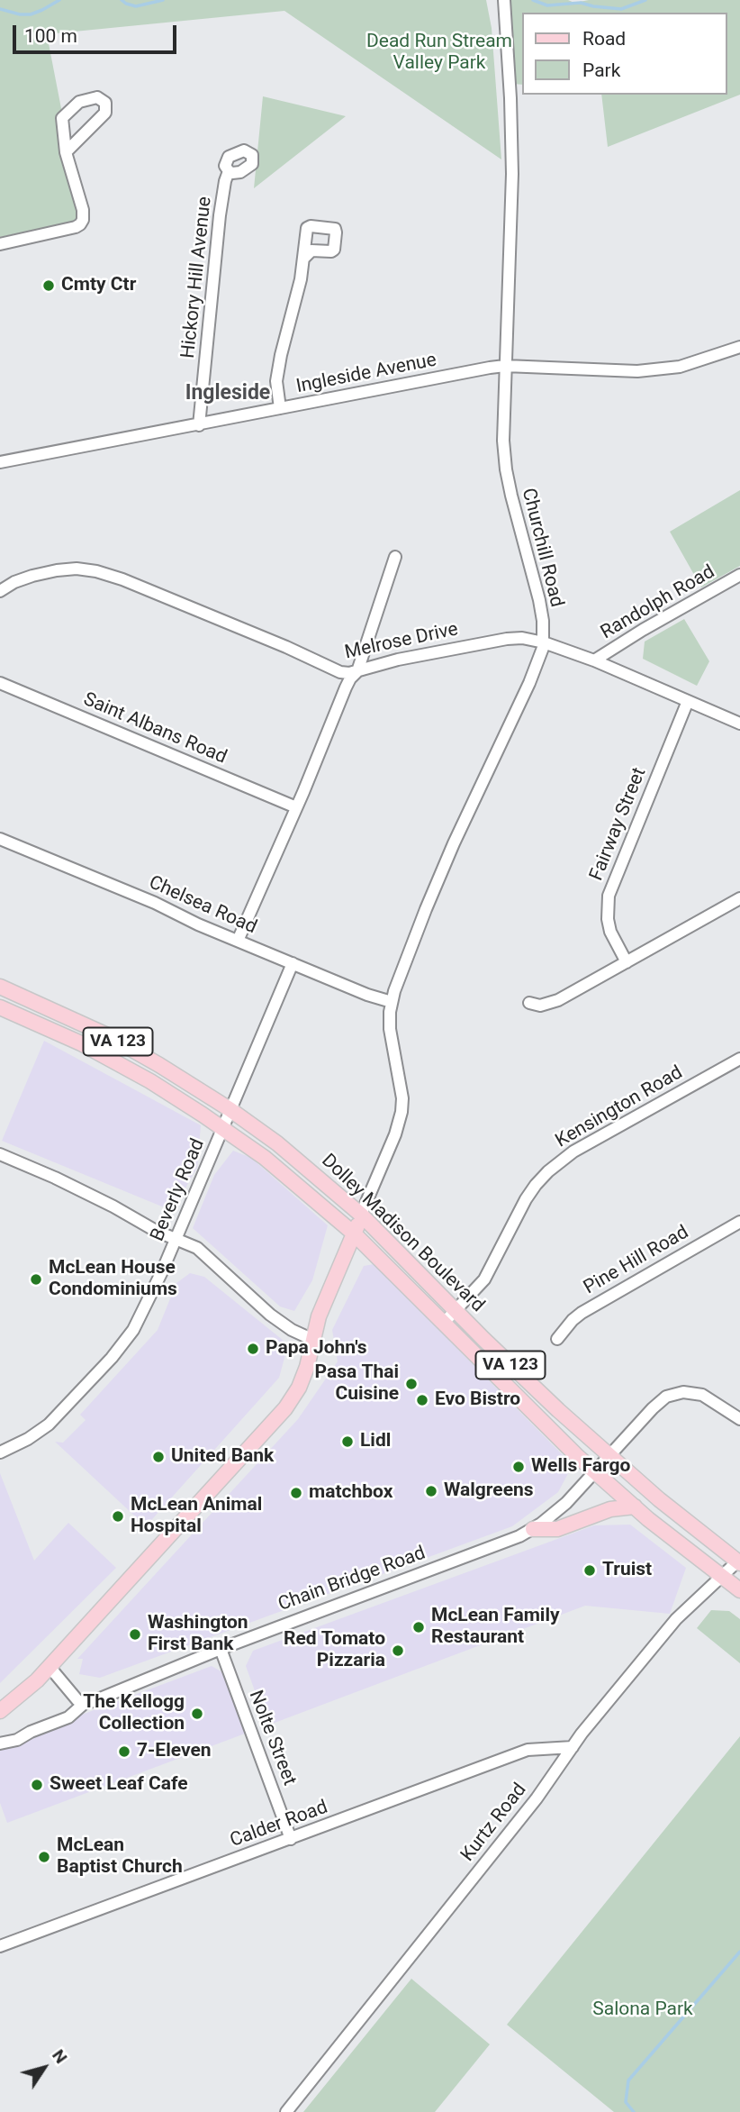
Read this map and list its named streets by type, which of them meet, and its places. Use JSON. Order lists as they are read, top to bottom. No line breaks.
{"streets":{"main road":["VA 123","Dolley Madison Boulevard"],"street":["Hickory Hill Avenue","Ingleside Avenue","Churchill Road","Randolph Road","Melrose Drive","Saint Albans Road","Fairway Street","Chelsea Road","Kensington Road","Beverly Road","Pine Hill Road","Chain Bridge Road","Nolte Street","Kurtz Road","Calder Road"]},"crossings":[["Hickory Hill Avenue","Ingleside Avenue"],["Ingleside Avenue","Churchill Road"],["Churchill Road","Melrose Drive"],["Churchill Road","Chelsea Road"],["Churchill Road","Dolley Madison Boulevard"],["Randolph Road","Melrose Drive"],["Melrose Drive","Fairway Street"],["Chelsea Road","Beverly Road"],["Kensington Road","Dolley Madison Boulevard"],["Beverly Road","Dolley Madison Boulevard"],["Dolley Madison Boulevard","Chain Bridge Road"],["Dolley Madison Boulevard","Kurtz Road"],["Chain Bridge Road","Nolte Street"],["Nolte Street","Calder Road"],["Kurtz Road","Calder Road"]],"districts":["Ingleside"],"parks":["Dead Run Stream Valley Park","Salona Park"],"places":["Cmty Ctr","McLean House Condominiums","Papa John's","Pasa Thai Cuisine","Evo Bistro","Lidl","United Bank","Wells Fargo","Walgreens","matchbox","McLean Animal Hospital","Truist","McLean Family Restaurant","Washington First Bank","Red Tomato Pizzaria","The Kellogg Collection","7-Eleven","Sweet Leaf Cafe","McLean Baptist Church"],"legend":["Road","Park"],"scale_bar":"100 m","north":"top right"}
